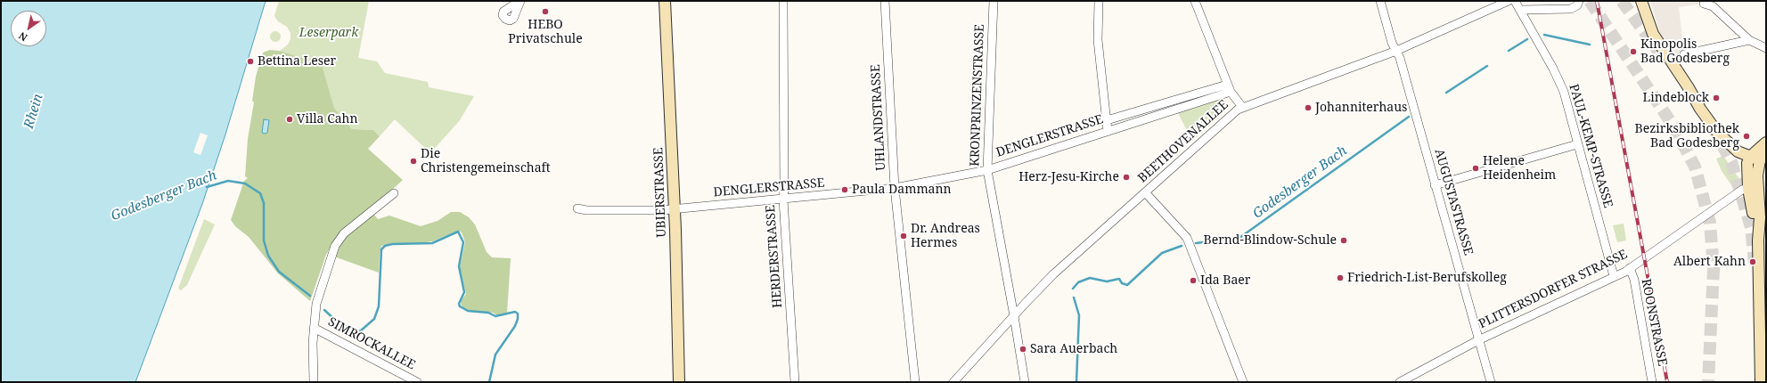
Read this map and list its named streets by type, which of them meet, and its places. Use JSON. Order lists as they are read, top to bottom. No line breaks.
{"streets":{"main road":["UBIERSTRASSE"],"street":["KRONPRINZENSTRASSE","UHLANDSTRASSE","DENGLERSTRASSE","BEETHOVENALLEE","PAUL-KEMP-STRASSE","AUGUSTASTRASSE","HERDERSTRASSE","PLITTERSDORFER STRASSE","ROONSTRASSE","SIMROCKALLEE"]},"crossings":[["KRONPRINZENSTRASSE","DENGLERSTRASSE"],["KRONPRINZENSTRASSE","BEETHOVENALLEE"],["UHLANDSTRASSE","DENGLERSTRASSE"],["DENGLERSTRASSE","UBIERSTRASSE"],["DENGLERSTRASSE","HERDERSTRASSE"],["BEETHOVENALLEE","AUGUSTASTRASSE"],["PAUL-KEMP-STRASSE","PLITTERSDORFER STRASSE"],["AUGUSTASTRASSE","PLITTERSDORFER STRASSE"],["PLITTERSDORFER STRASSE","ROONSTRASSE"]],"water":["Rhein","Godesberger Bach"],"parks":["Leserpark"],"places":["HEBO Privatschule","Kinopolis Bad Godesberg","Bettina Leser","Lindeblock","Johanniterhaus","Villa Cahn","Bezirksbibliothek Bad Godesberg","Die Christengemeinschaft","Helene Heidenheim","Herz-Jesu-Kirche","Paula Dammann","Dr. Andreas Hermes","Bernd-Blindow-Schule","Albert Kahn","Friedrich-List-Berufskolleg","Ida Baer","Sara Auerbach"],"north":"bottom left"}
